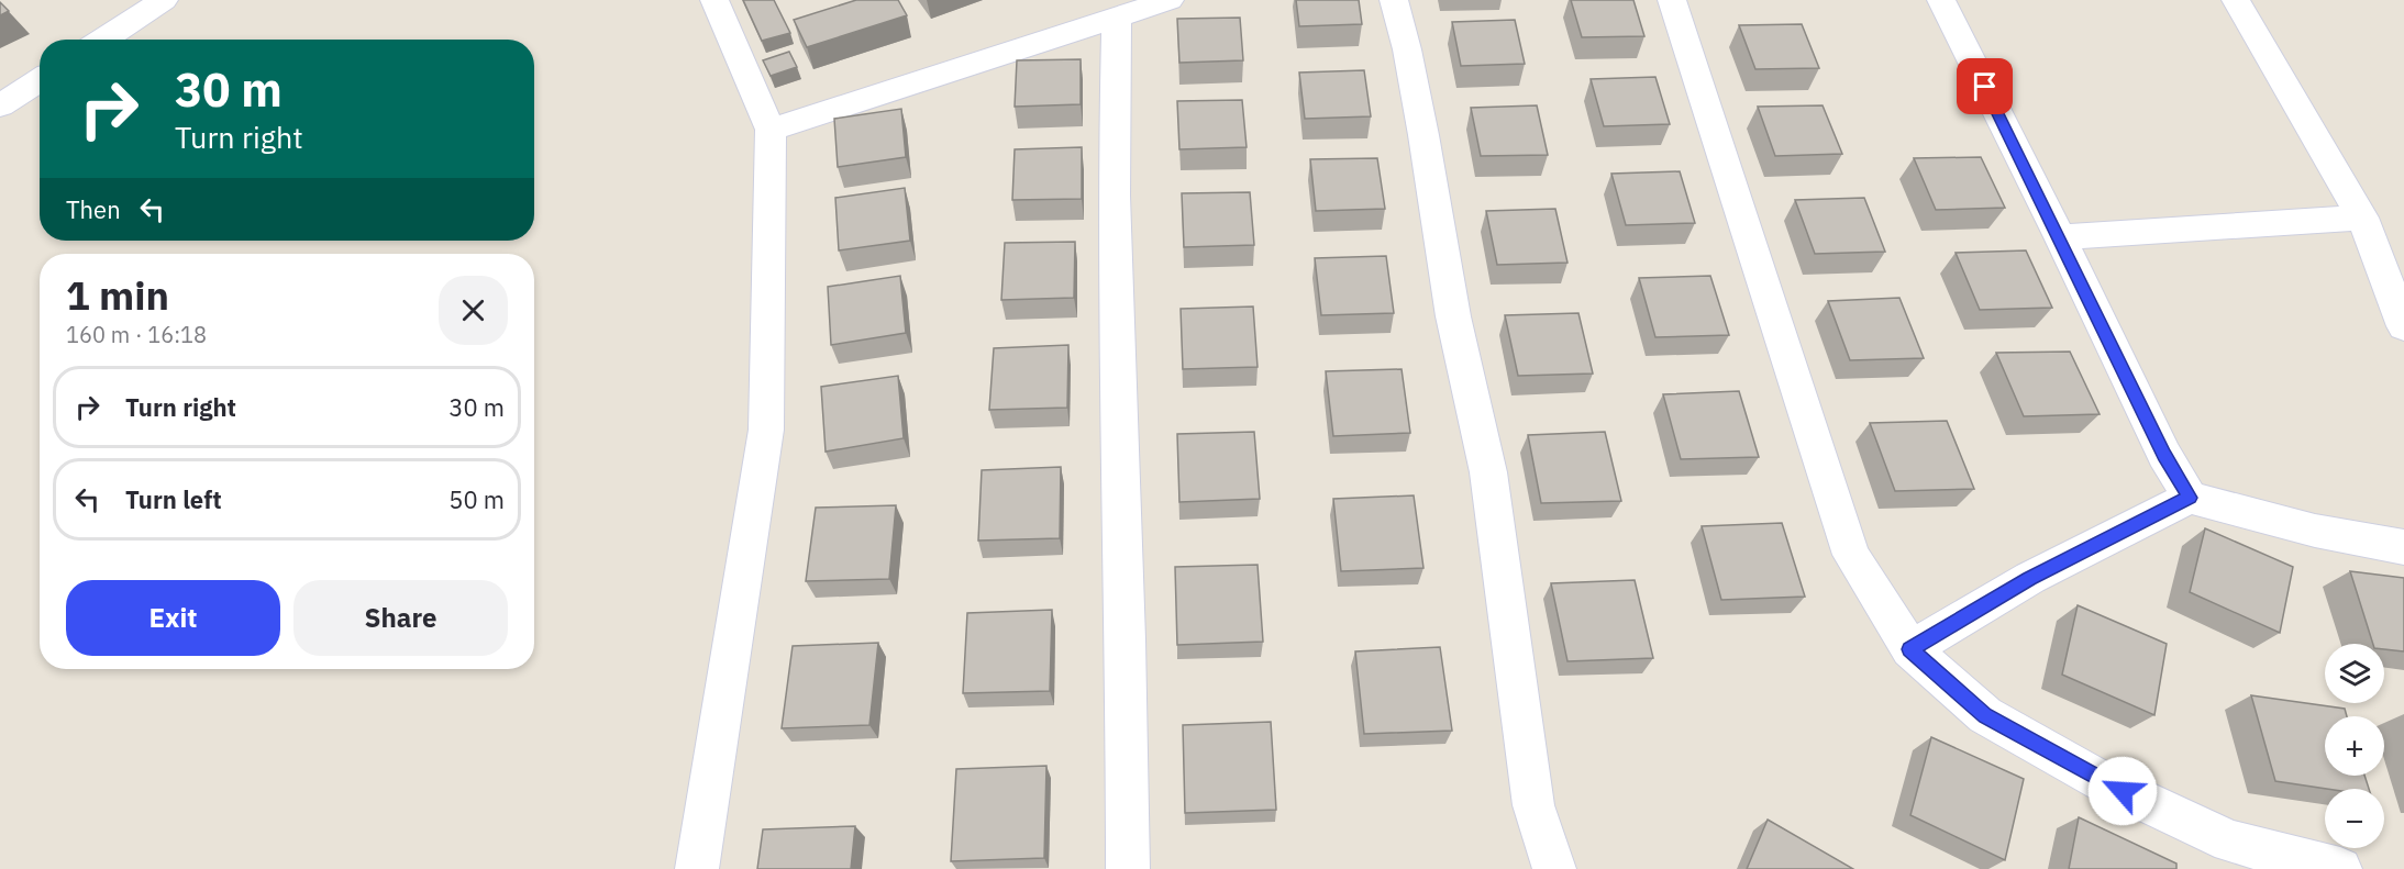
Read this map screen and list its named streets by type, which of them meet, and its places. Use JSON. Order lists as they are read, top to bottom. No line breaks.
{"page":{"turn":["30 m","Turn right"],"then":"Then","heading":["1 min","160 m · 16:18"],"list":[{"name":"Turn right","value":"30 m"},{"name":"Turn left","value":"50 m"}],"buttons":["Exit","Share"],"map_buttons":["+","−"]}}
